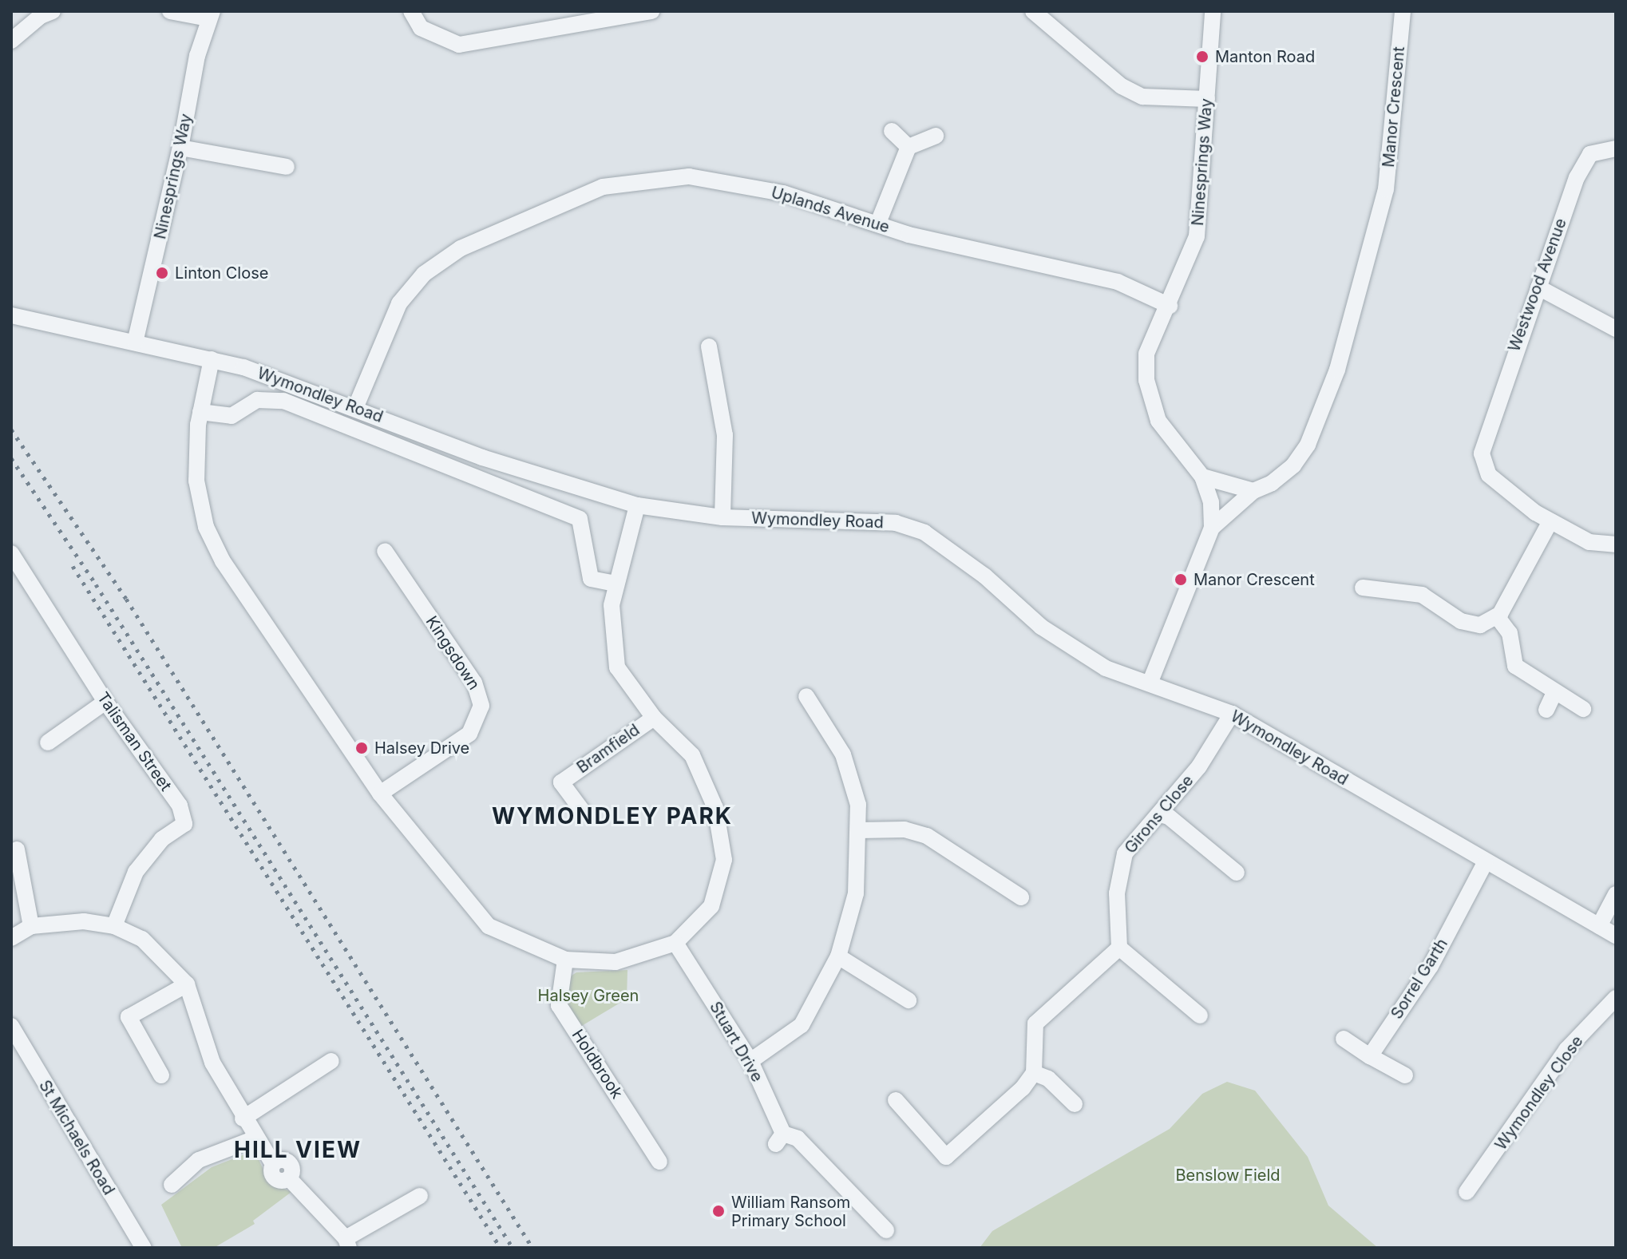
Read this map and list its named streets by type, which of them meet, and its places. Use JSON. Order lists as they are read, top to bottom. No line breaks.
{"streets":{"street":["Manor Crescent","Ninesprings Way","Uplands Avenue","Westwood Avenue","Wymondley Road","Kingsdown","Talisman Street","Bramfield","Girons Close","Sorrel Garth","Stuart Drive","Holdbrook","Wymondley Close","St Michaels Road"]},"crossings":[["Manor Crescent","Ninesprings Way"],["Ninesprings Way","Uplands Avenue"],["Ninesprings Way","Wymondley Road"],["Uplands Avenue","Wymondley Road"],["Wymondley Road","Girons Close"],["Wymondley Road","Sorrel Garth"]],"districts":["WYMONDLEY PARK","HILL VIEW"],"parks":["Halsey Green","Benslow Field"],"places":["Manton Road","Linton Close","Manor Crescent","Halsey Drive","William Ransom Primary School"]}
